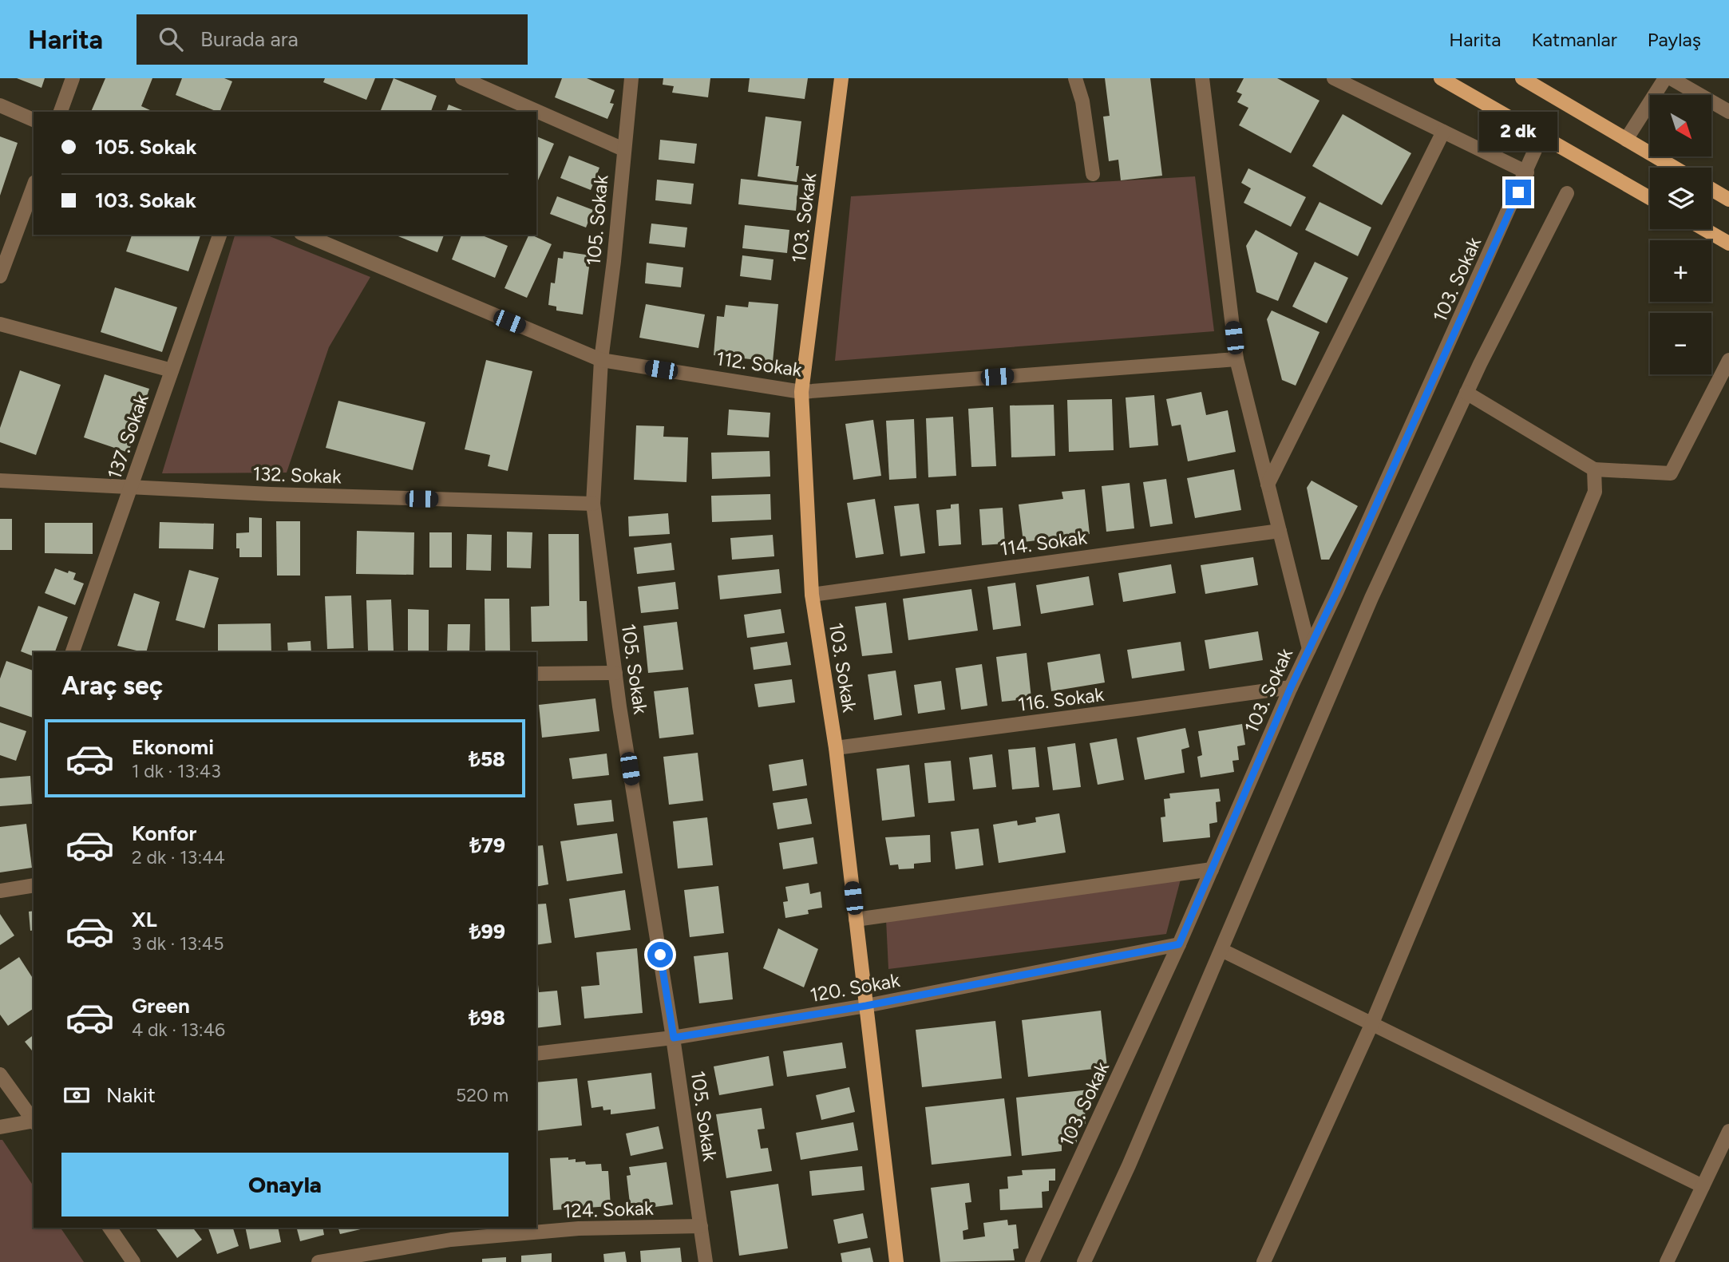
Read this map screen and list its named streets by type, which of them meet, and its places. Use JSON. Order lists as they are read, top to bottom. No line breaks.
{"streets":{"main road":["103. Sokak"],"street":["105. Sokak","112. Sokak","137. Sokak","132. Sokak","114. Sokak","116. Sokak","120. Sokak","124. Sokak"]},"crossings":[["103. Sokak","112. Sokak"],["103. Sokak","114. Sokak"],["103. Sokak","116. Sokak"],["103. Sokak","120. Sokak"],["105. Sokak","112. Sokak"],["105. Sokak","132. Sokak"],["105. Sokak","120. Sokak"],["105. Sokak","124. Sokak"],["137. Sokak","132. Sokak"]],"north":"bottom right","page":{"header":"Harita","search":"Burada ara","nav":["Harita","Katmanlar","Paylaş"],"map_buttons":["+","−"],"bubble":"2 dk","banner":["105. Sokak","103. Sokak"],"heading":"Araç seç","list":[{"name":"Ekonomi","note":"1 dk · 13:43","value":"₺58"},{"name":"Konfor","note":"2 dk · 13:44","value":"₺79"},{"name":"XL","note":"3 dk · 13:45","value":"₺99"},{"name":"Green","note":"4 dk · 13:46","value":"₺98"}],"pay":["Nakit","520 m"],"buttons":"Onayla"}}
